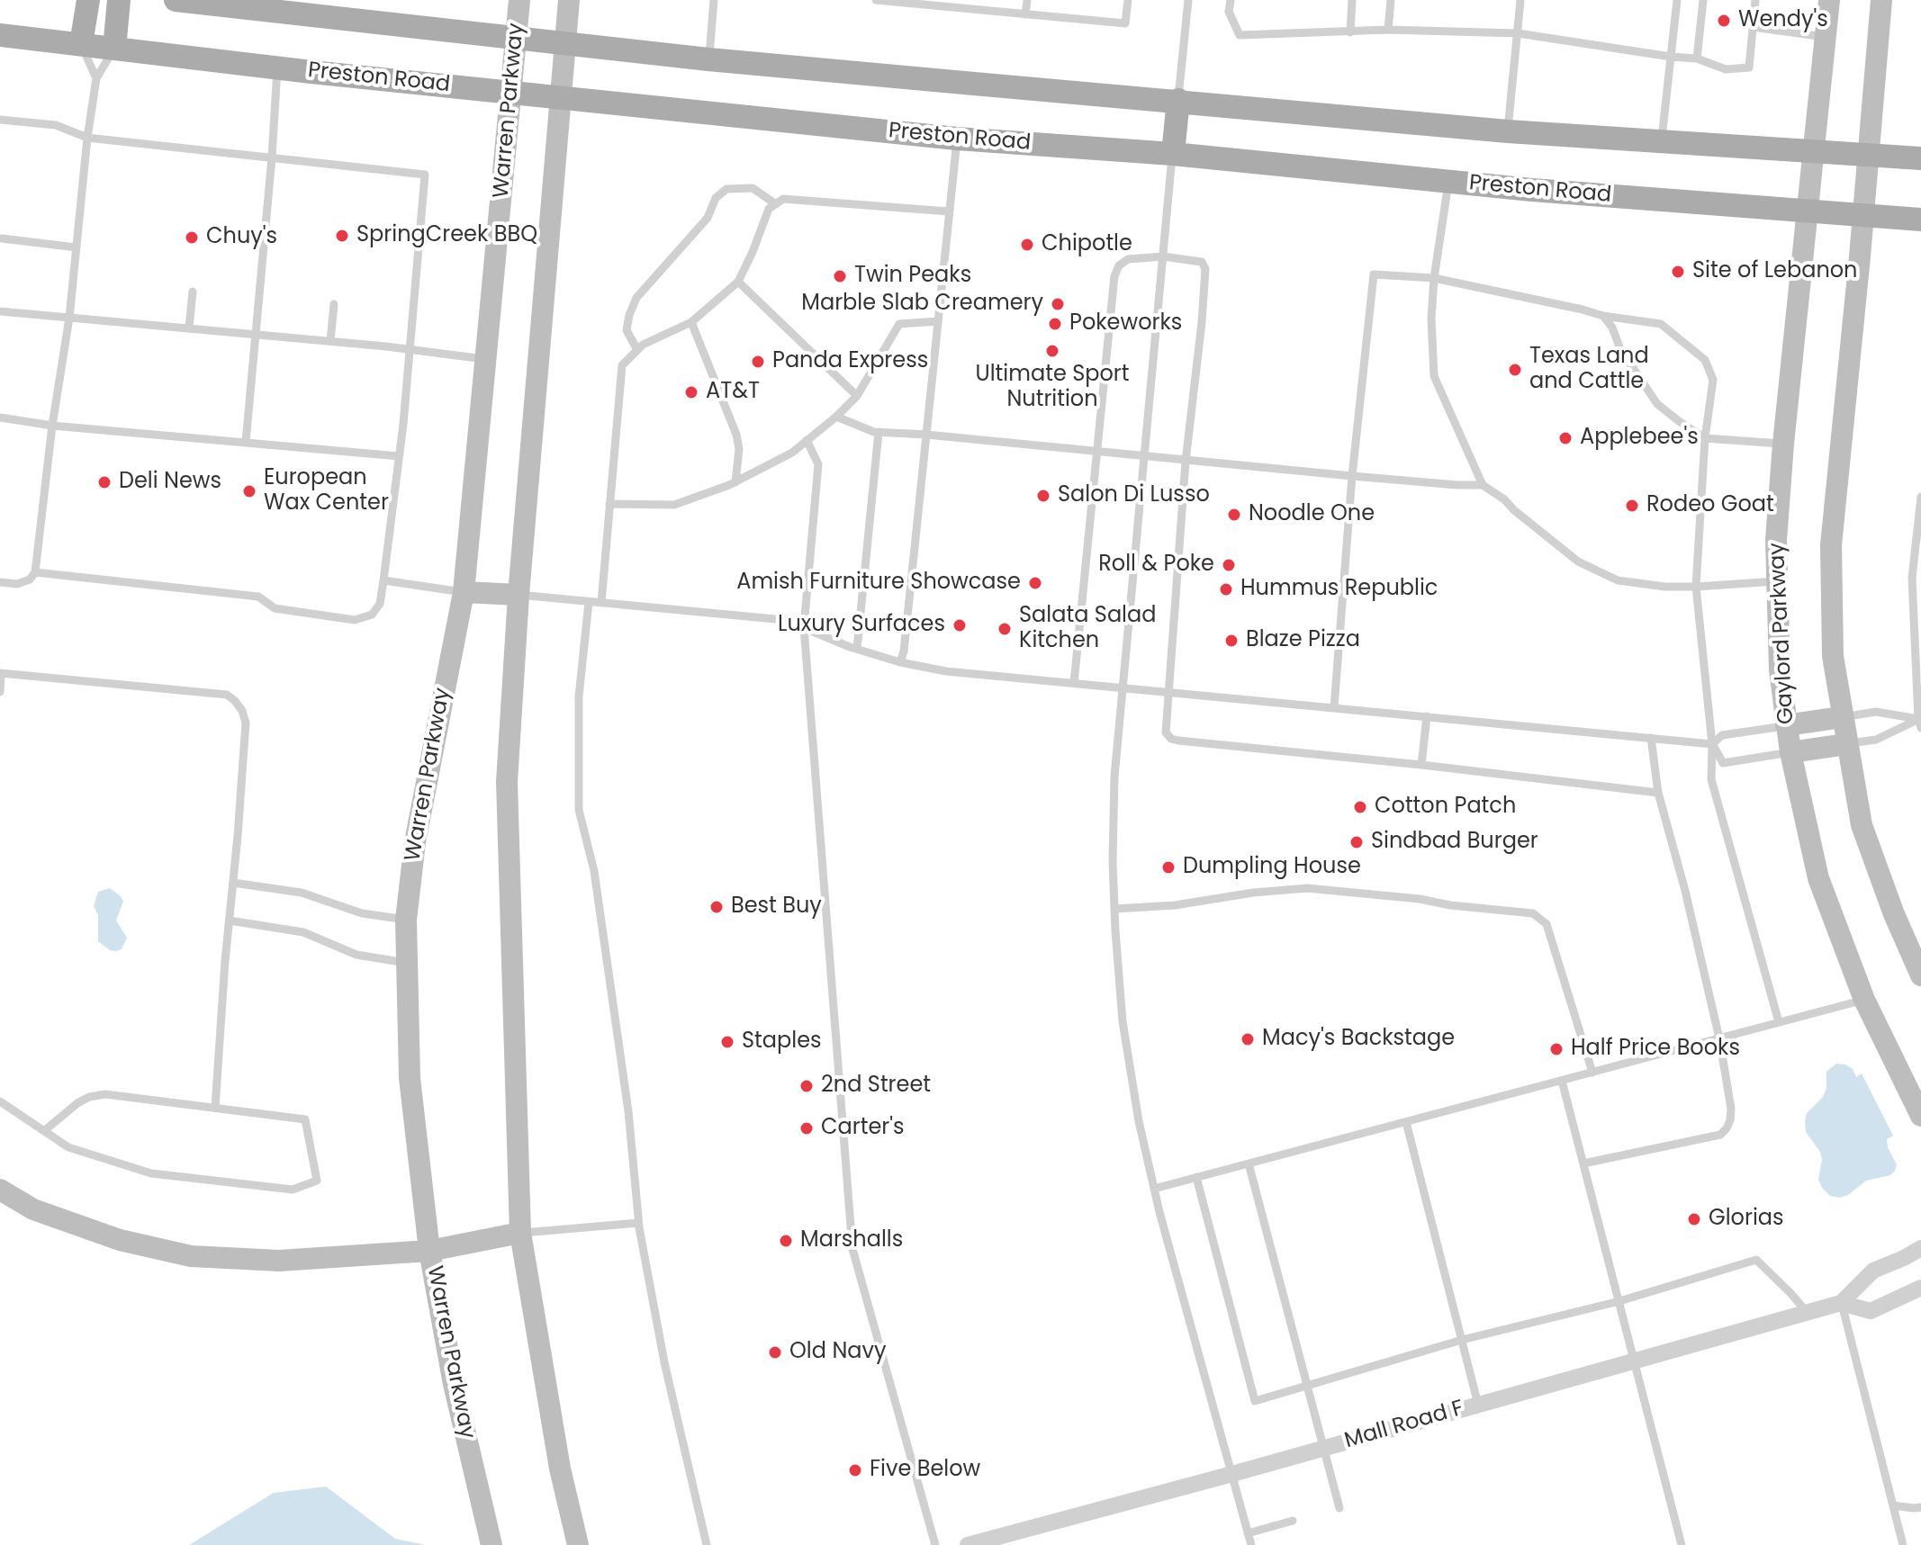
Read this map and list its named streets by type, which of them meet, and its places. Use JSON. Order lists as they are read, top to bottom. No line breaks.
{"streets":{"main road":["Preston Road","Warren Parkway","Gaylord Parkway"],"street":["Mall Road F"]},"crossings":[["Preston Road","Warren Parkway"],["Preston Road","Gaylord Parkway"]],"places":["Wendy's","SpringCreek BBQ","Chuy's","Chipotle","Site of Lebanon","Twin Peaks","Marble Slab Creamery","Pokeworks","Ultimate Sport Nutrition","Panda Express","Texas Land and Cattle","AT&T","Applebee's","Deli News","European Wax Center","Salon Di Lusso","Rodeo Goat","Noodle One","Roll & Poke","Amish Furniture Showcase","Hummus Republic","Luxury Surfaces","Salata Salad Kitchen","Blaze Pizza","Cotton Patch","Sindbad Burger","Dumpling House","Best Buy","Macy's Backstage","Staples","Half Price Books","2nd Street","Carter's","Glorias","Marshalls","Old Navy","Five Below"]}
